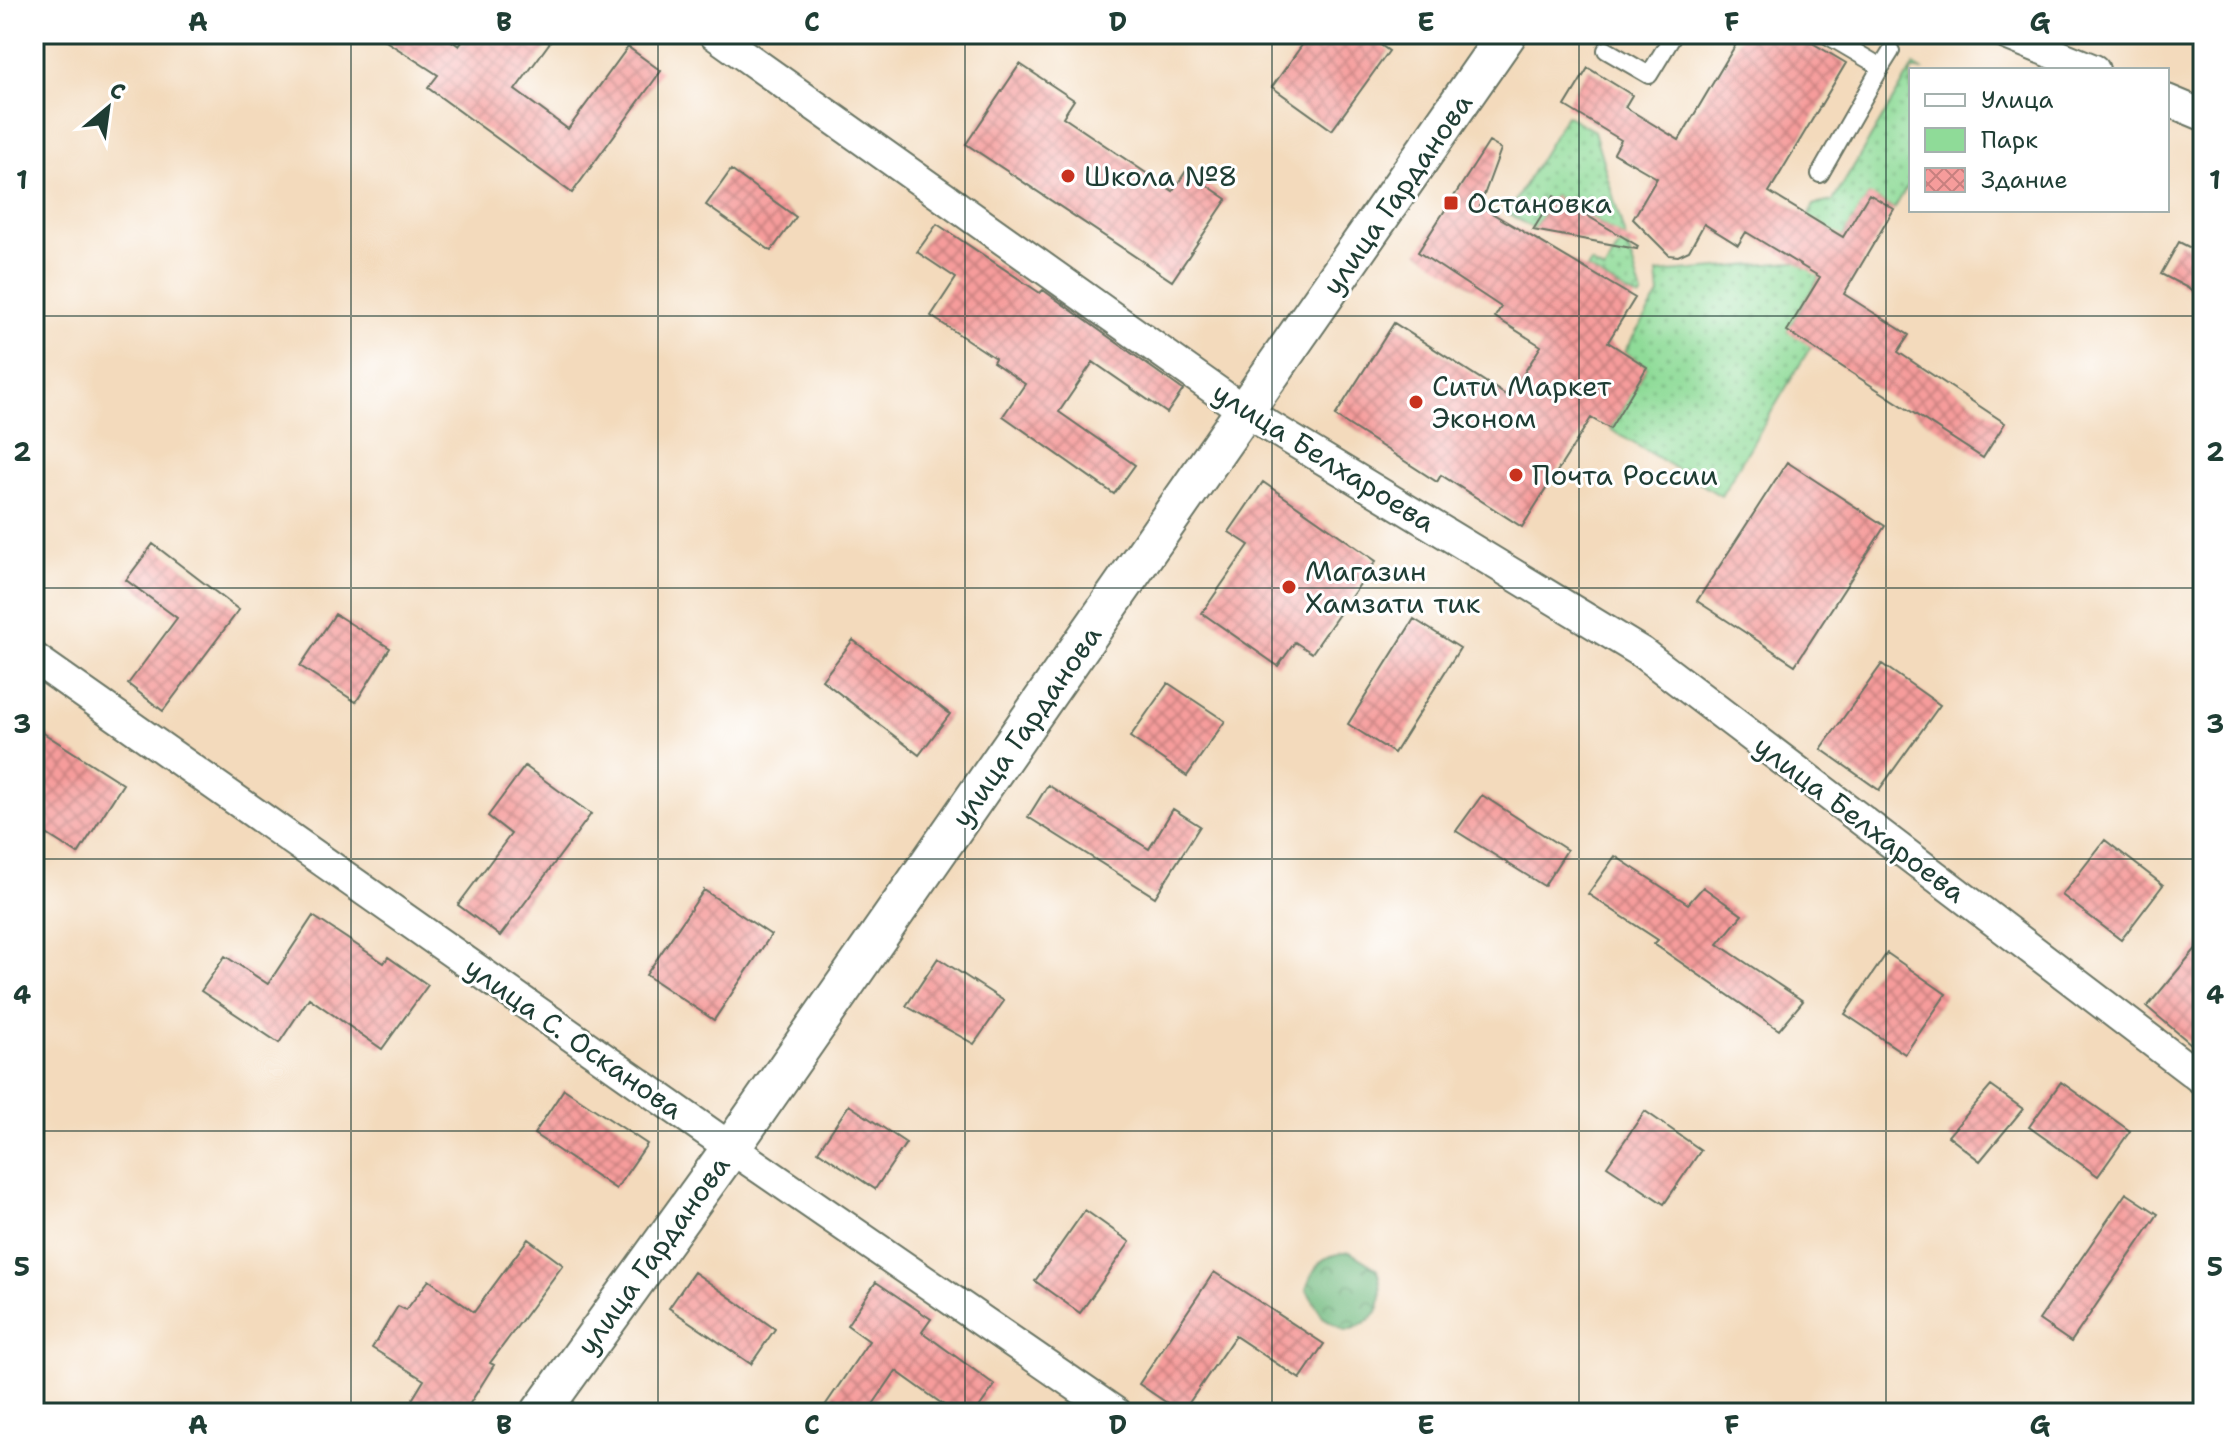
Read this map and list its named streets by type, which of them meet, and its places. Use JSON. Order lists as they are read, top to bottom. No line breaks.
{"streets":{"street":["улица Гарданова","улица Белхароева","улица С. Осканова"]},"crossings":[["улица Гарданова","улица Белхароева"],["улица Гарданова","улица С. Осканова"]],"places":{"other":["Школа №8","Сити Маркет Эконом","Почта России","Магазин Хамзати тик"],"transit":["Остановка"]},"legend":["Улица","Парк","Здание"],"north":"top right","grid":{"columns":["A","B","C","D","E","F","G"],"rows":["1","2","3","4","5"]}}
